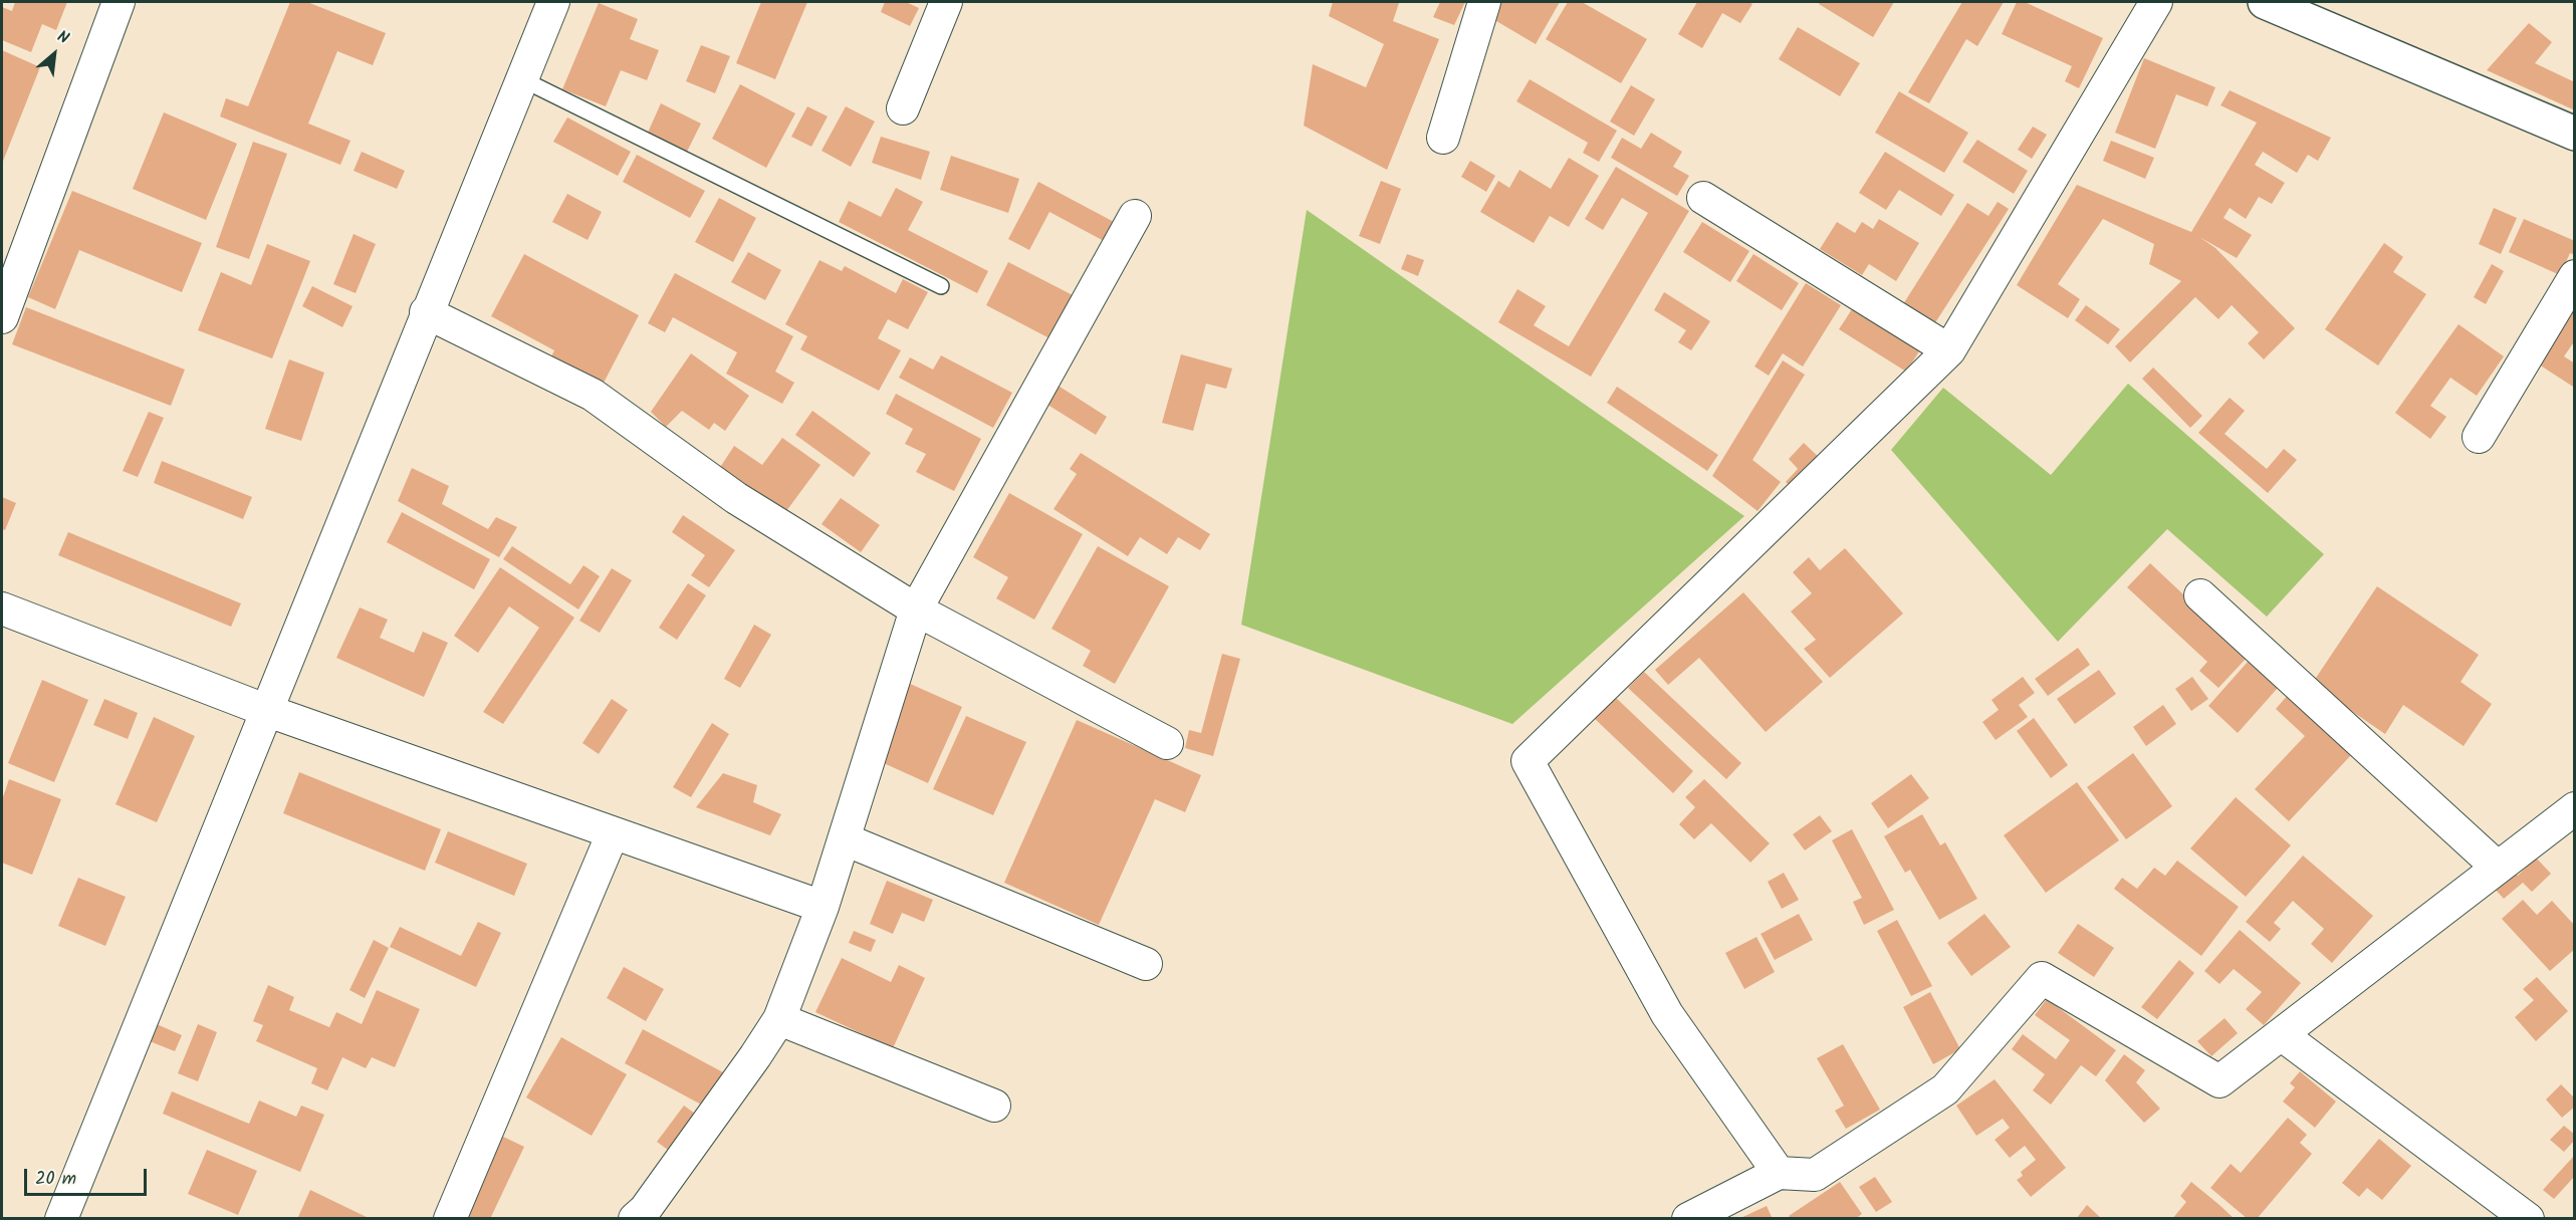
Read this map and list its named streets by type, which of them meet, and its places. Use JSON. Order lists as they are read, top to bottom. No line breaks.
{"scale_bar":"20 m","north":"top right"}
